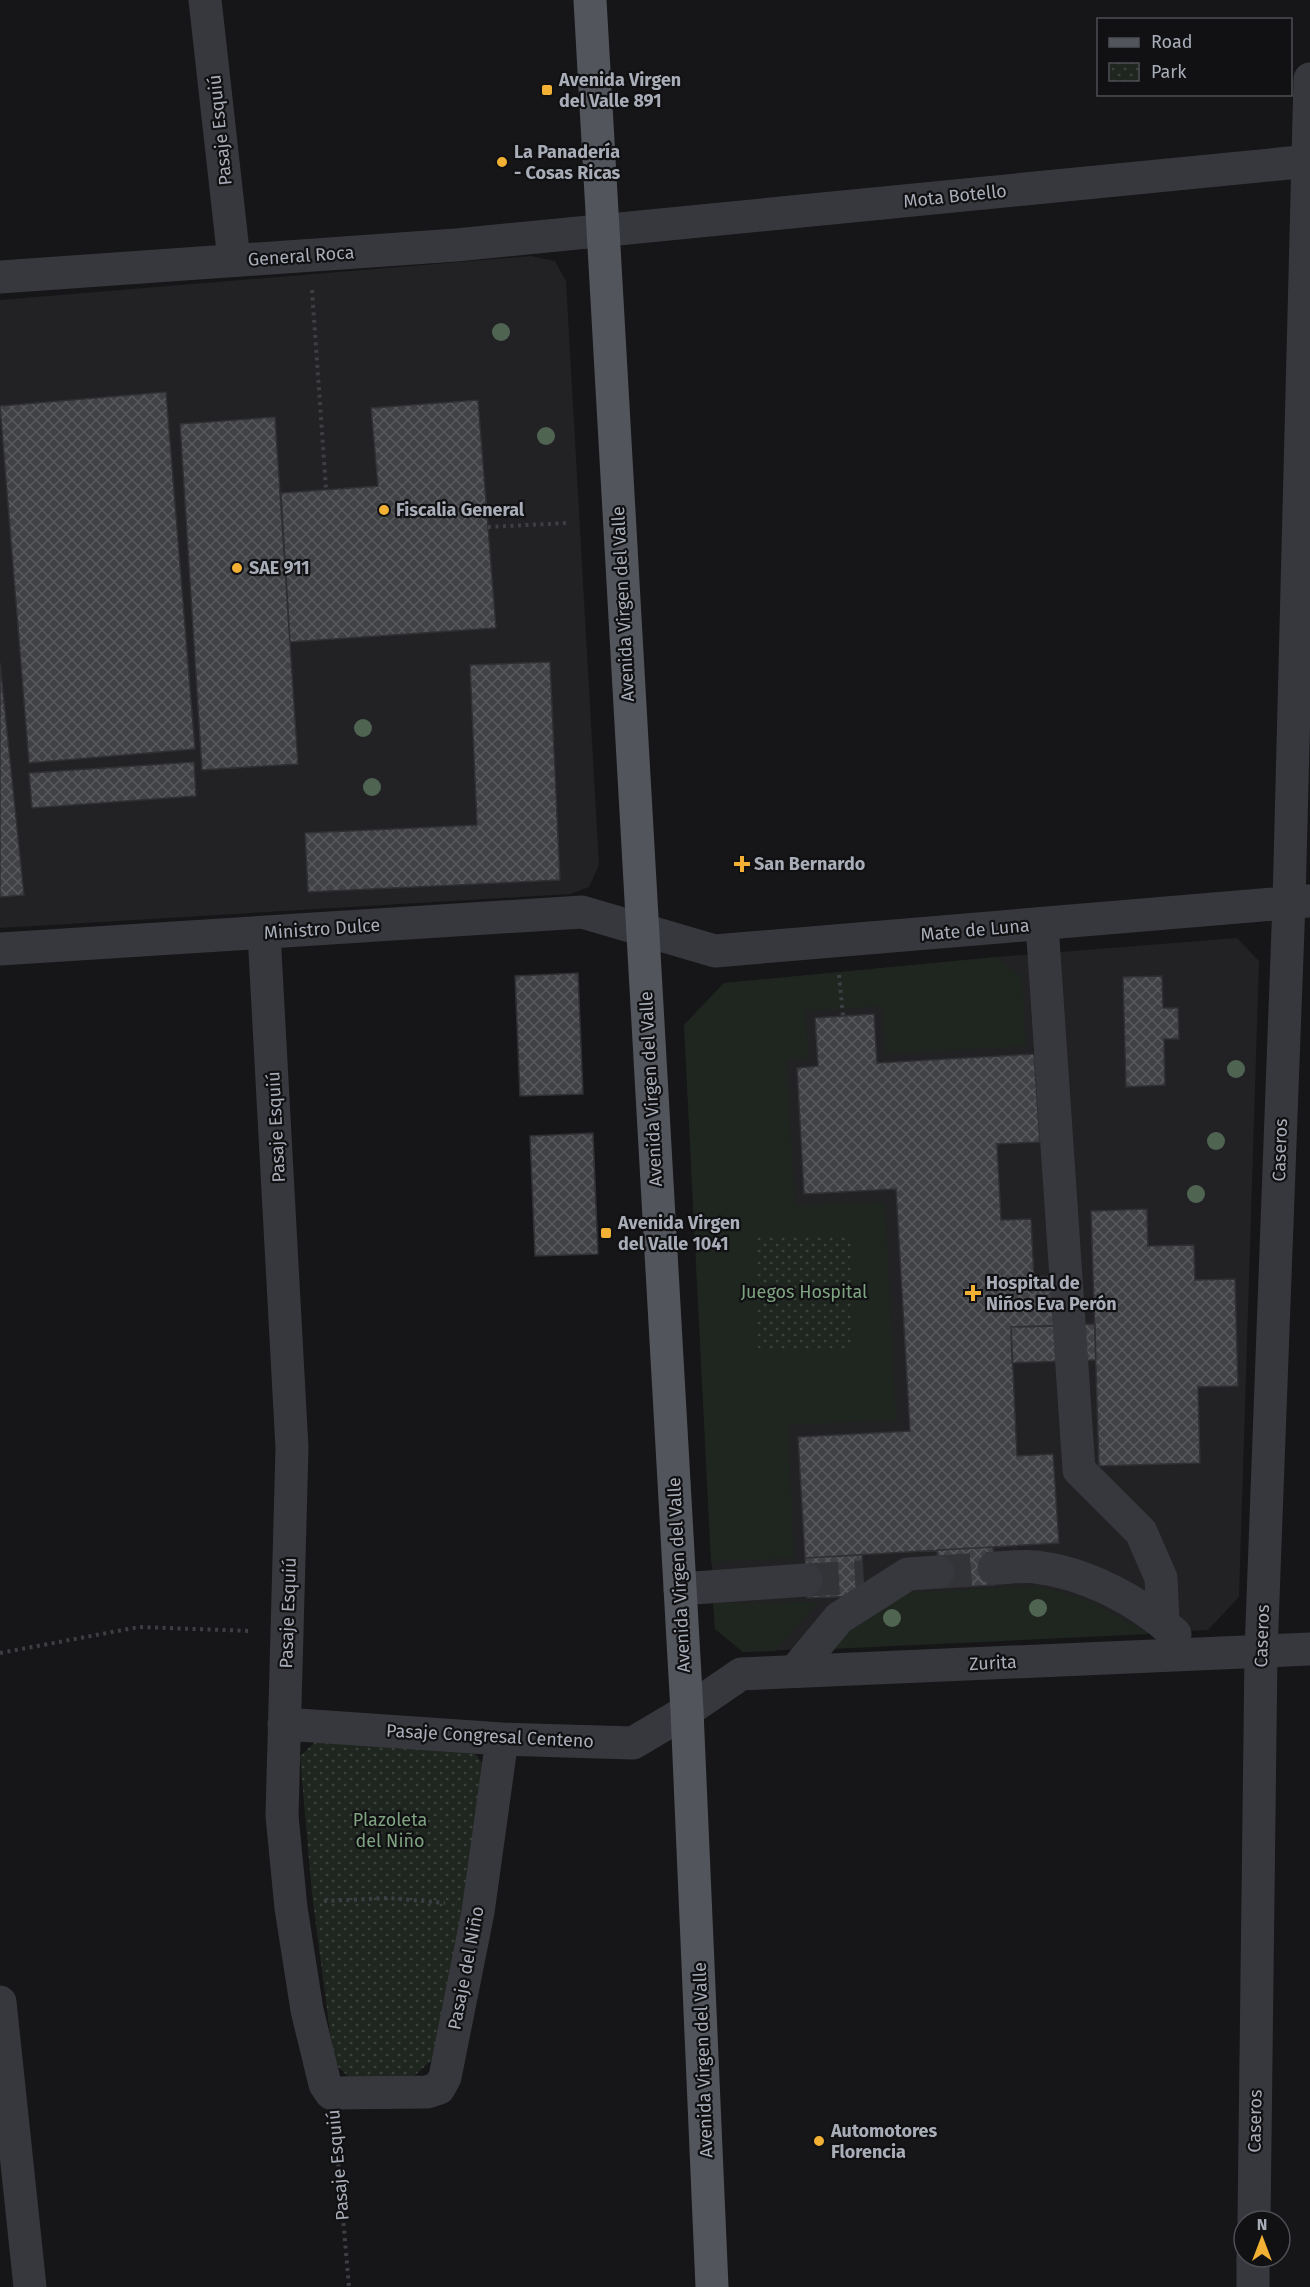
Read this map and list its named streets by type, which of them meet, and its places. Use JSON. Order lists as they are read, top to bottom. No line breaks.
{"streets":{"main road":["Avenida Virgen del Valle"],"street":["Pasaje Esquiú","Mota Botello","General Roca","Ministro Dulce","Mate de Luna","Caseros","Zurita","Pasaje Congresal Centeno","Pasaje del Niño"]},"crossings":[["Pasaje Esquiú","General Roca"],["Pasaje Esquiú","Ministro Dulce"],["Pasaje Esquiú","Pasaje Congresal Centeno"],["Pasaje Esquiú","Pasaje del Niño"],["Mota Botello","General Roca"],["Mota Botello","Avenida Virgen del Valle"],["Mota Botello","Caseros"],["General Roca","Avenida Virgen del Valle"],["Avenida Virgen del Valle","Ministro Dulce"],["Avenida Virgen del Valle","Mate de Luna"],["Avenida Virgen del Valle","Zurita"],["Avenida Virgen del Valle","Pasaje Congresal Centeno"],["Ministro Dulce","Mate de Luna"],["Mate de Luna","Caseros"],["Caseros","Zurita"],["Zurita","Pasaje Congresal Centeno"],["Pasaje Congresal Centeno","Pasaje del Niño"]],"parks":["Juegos Hospital","Plazoleta del Niño"],"places":{"transit":["Avenida Virgen del Valle 891","Avenida Virgen del Valle 1041"],"other":["La Panadería - Cosas Ricas","Fiscalia General","SAE 911","Automotores Florencia"],"health":["San Bernardo","Hospital de Niños Eva Perón"]},"legend":["Road","Park"],"north":"top"}
